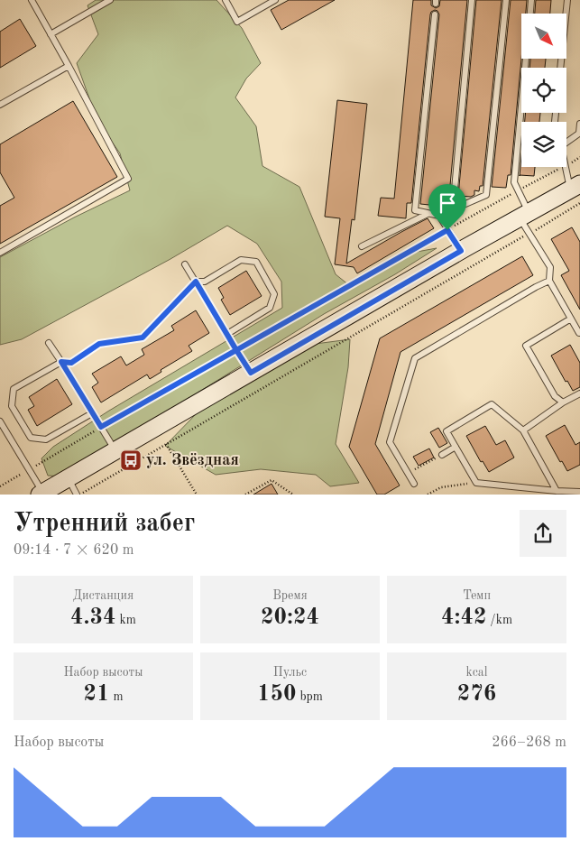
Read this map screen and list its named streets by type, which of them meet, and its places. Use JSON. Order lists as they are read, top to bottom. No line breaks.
{"places":{"bus stop":["ул. Звёздная"]},"north":"bottom right","page":{"heading":["Утренний забег","09:14 · 7 × 620 m"],"stats":[["Дистанция","4.34 km"],["Время","20:24"],["Темп","4:42 /km"],["Набор высоты","21 m"],["Пульс","150 bpm"],["kcal","276"]],"chart":["Набор высоты","266–268 m"]}}
